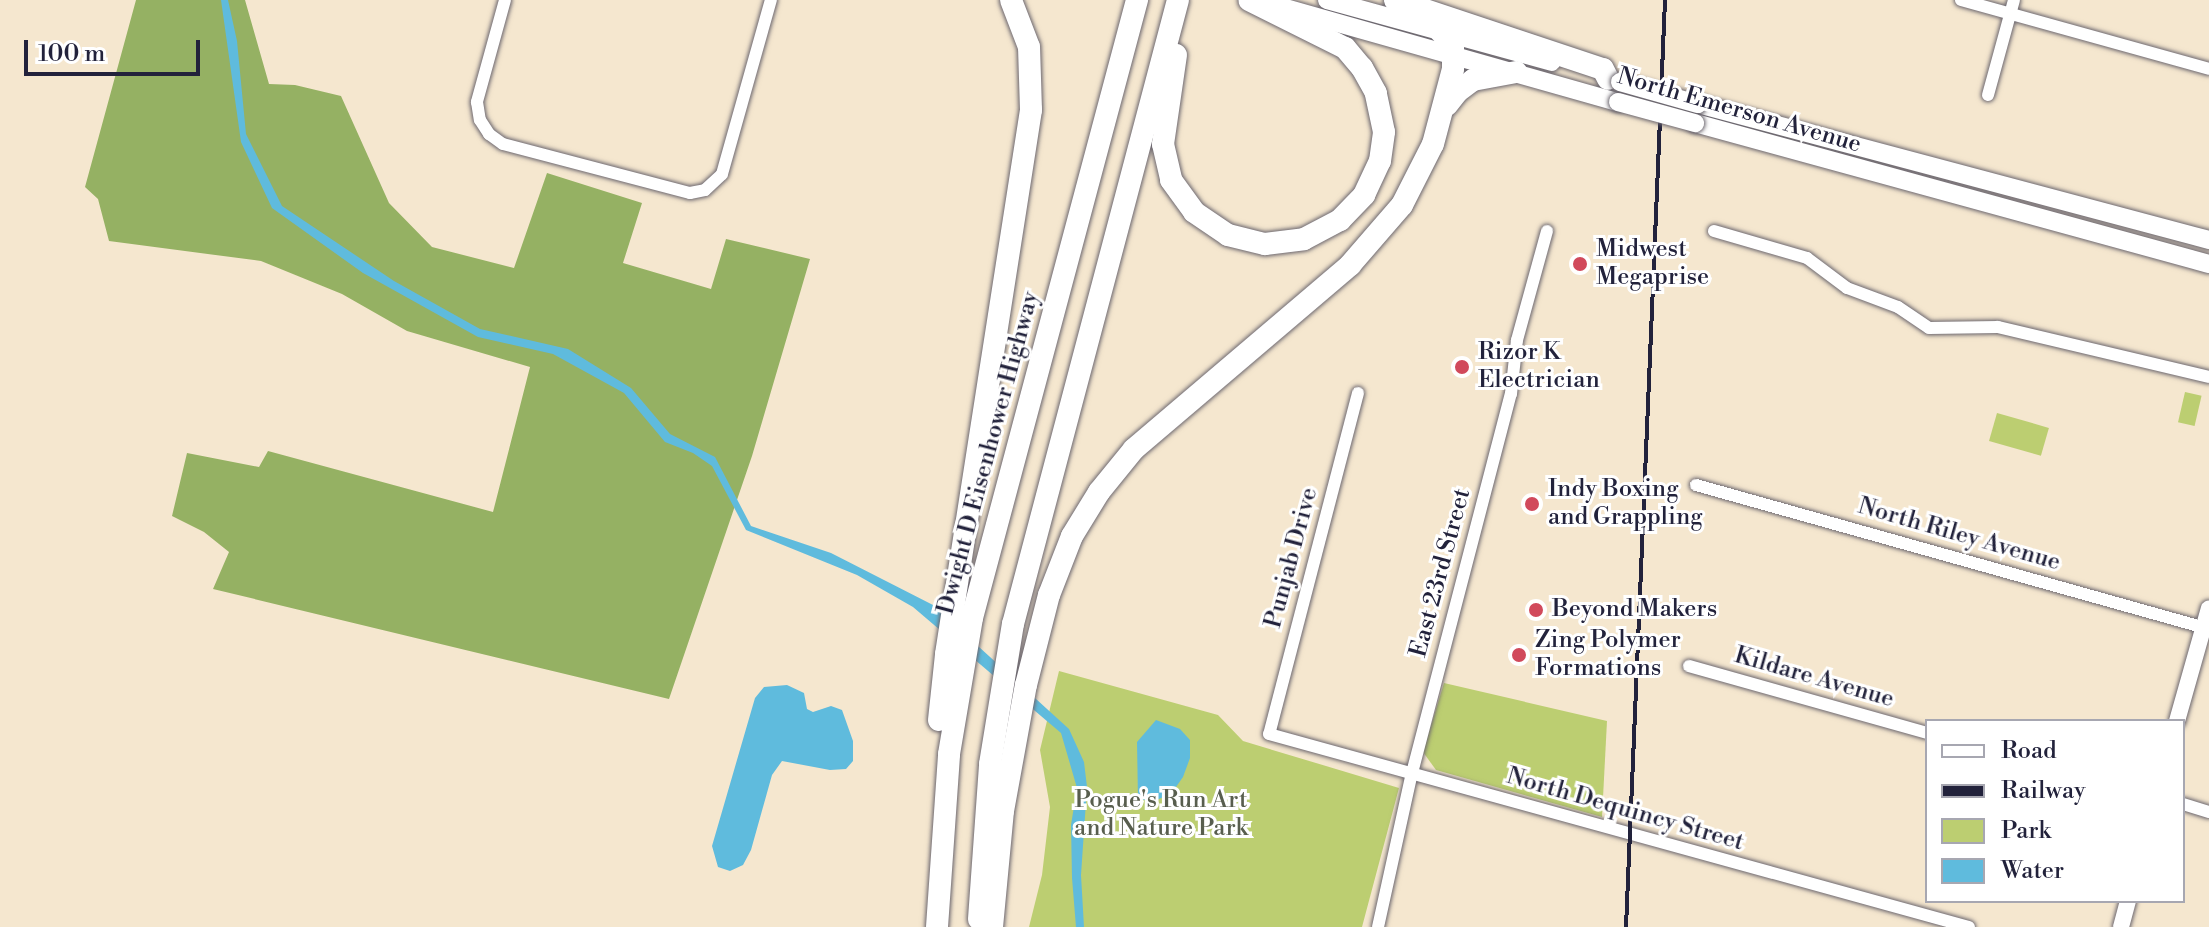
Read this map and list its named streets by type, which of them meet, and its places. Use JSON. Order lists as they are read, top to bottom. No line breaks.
{"streets":{"highway":["Dwight D Eisenhower Highway"],"main road":["North Emerson Avenue"],"street":["North Riley Avenue","Punjab Drive","East 23rd Street","Kildare Avenue","North Dequincy Street"]},"crossings":[["Punjab Drive","North Dequincy Street"],["East 23rd Street","North Dequincy Street"]],"parks":["Pogue's Run Art and Nature Park"],"places":["Midwest Megaprise","Rizor K Electrician","Indy Boxing and Grappling","Beyond Makers","Zing Polymer Formations"],"legend":["Road","Railway","Park","Water"],"scale_bar":"100 m"}
